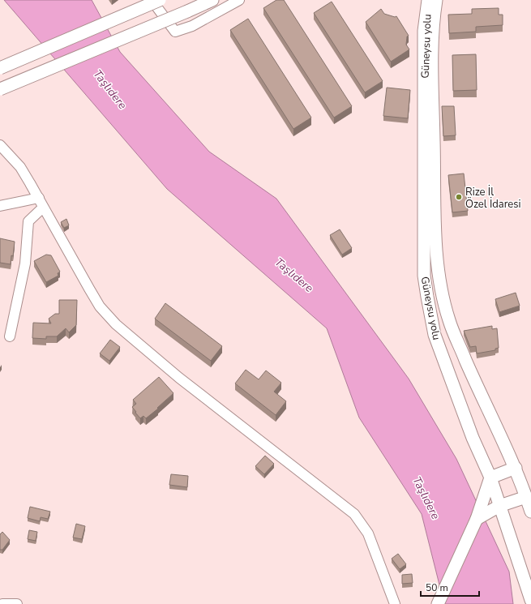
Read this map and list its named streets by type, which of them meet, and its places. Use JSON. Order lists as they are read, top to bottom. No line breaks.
{"streets":{"main road":["Güneysu yolu"]},"water":["Taşlıdere"],"places":["Rize İl Özel İdaresi"],"scale_bar":"50 m"}
